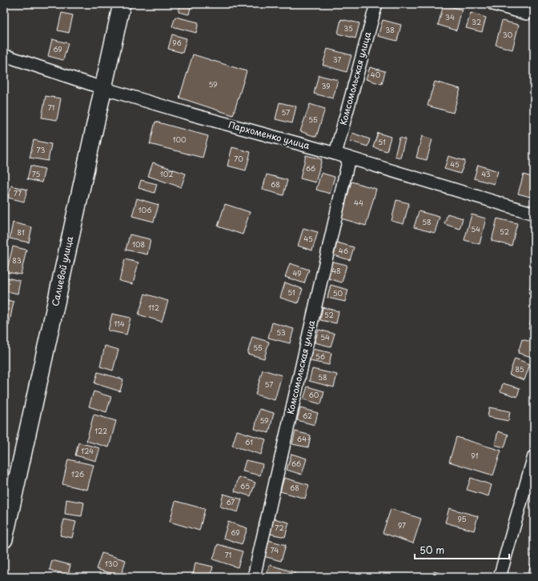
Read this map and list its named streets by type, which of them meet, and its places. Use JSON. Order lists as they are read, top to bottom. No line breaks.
{"streets":{"main road":["Салиевой улица"],"street":["Комсомольская улица","Пархоменко улица"]},"crossings":[["Комсомольская улица","Пархоменко улица"],["Пархоменко улица","Салиевой улица"]],"house_numbers":["34","32","35","38","30","96","69","37","40","59","39","71","57","55","100","51","73","70","45","66","75","102","43","68","77","44","106","58","54","52","81","45","108","46","83","48","49","51","50","112","52","114","53","54","55","56","85","58","57","60","62","59","122","64","61","124","91","66","126","65","68","67","95","97","72","69","74","71","130"],"scale_bar":"50 m"}
